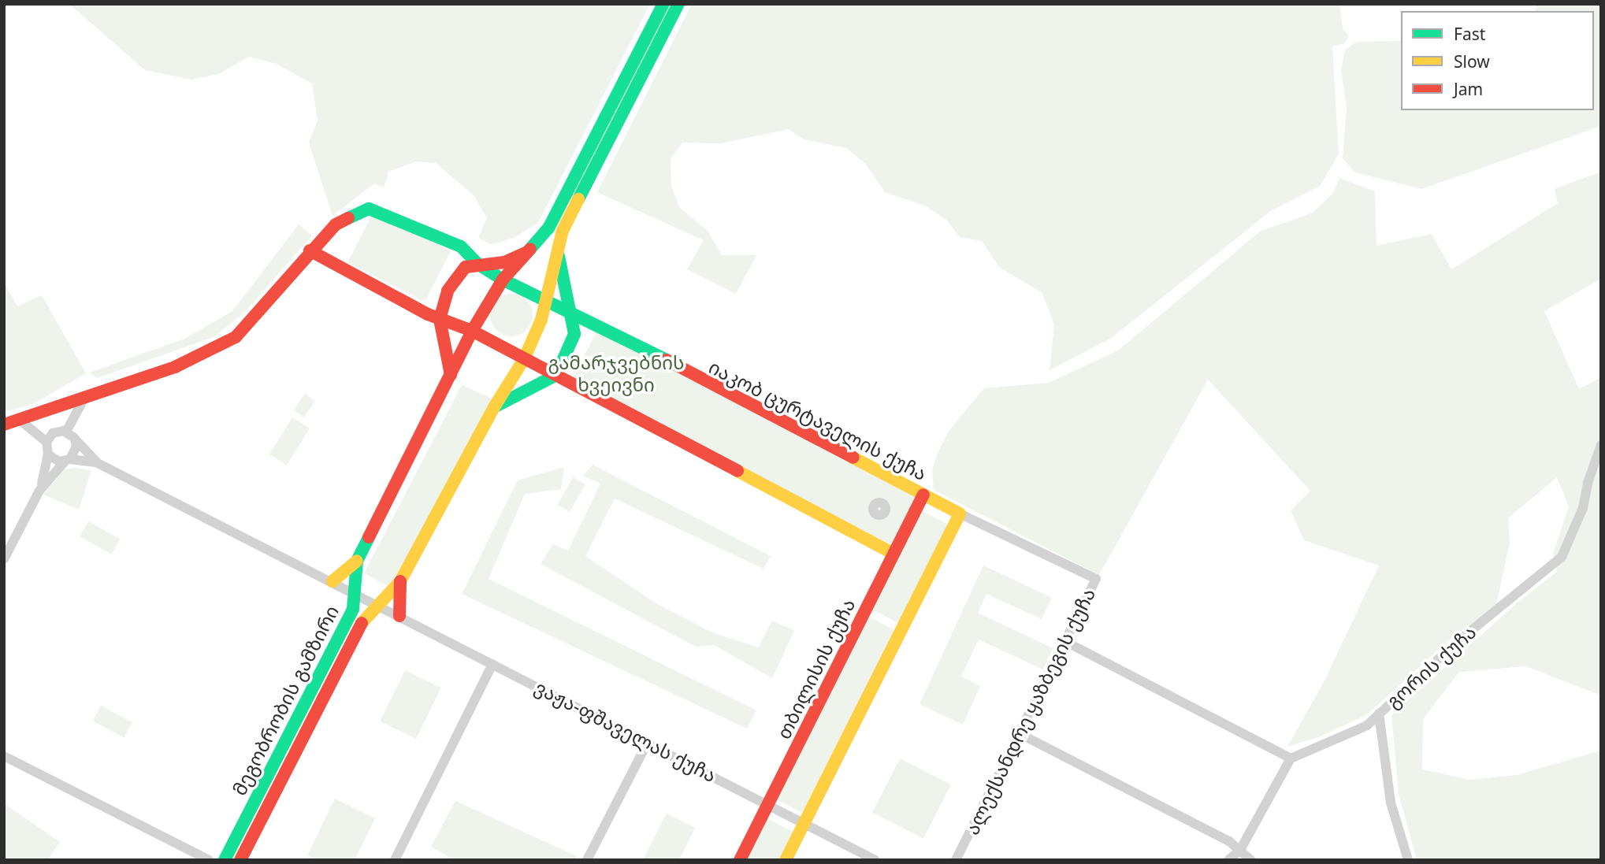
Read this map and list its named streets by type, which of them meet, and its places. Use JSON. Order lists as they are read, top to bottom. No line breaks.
{"streets":{"main road":["იაკობ ცურტაველის ქუჩა","თბილისის ქუჩა","მეგობრობის გამზირი"],"street":["გორის ქუჩა","ალექსანდრე ყაზბეგის ქუჩა","ვაჟა-ფშაველას ქუჩა"]},"crossings":[["იაკობ ცურტაველის ქუჩა","თბილისის ქუჩა"],["იაკობ ცურტაველის ქუჩა","მეგობრობის გამზირი"],["იაკობ ცურტაველის ქუჩა","ალექსანდრე ყაზბეგის ქუჩა"],["თბილისის ქუჩა","ვაჟა-ფშაველას ქუჩა"],["მეგობრობის გამზირი","ვაჟა-ფშაველას ქუჩა"]],"parks":["გამარჯვებნის ხვეივნი"],"legend":["Fast","Slow","Jam"]}
